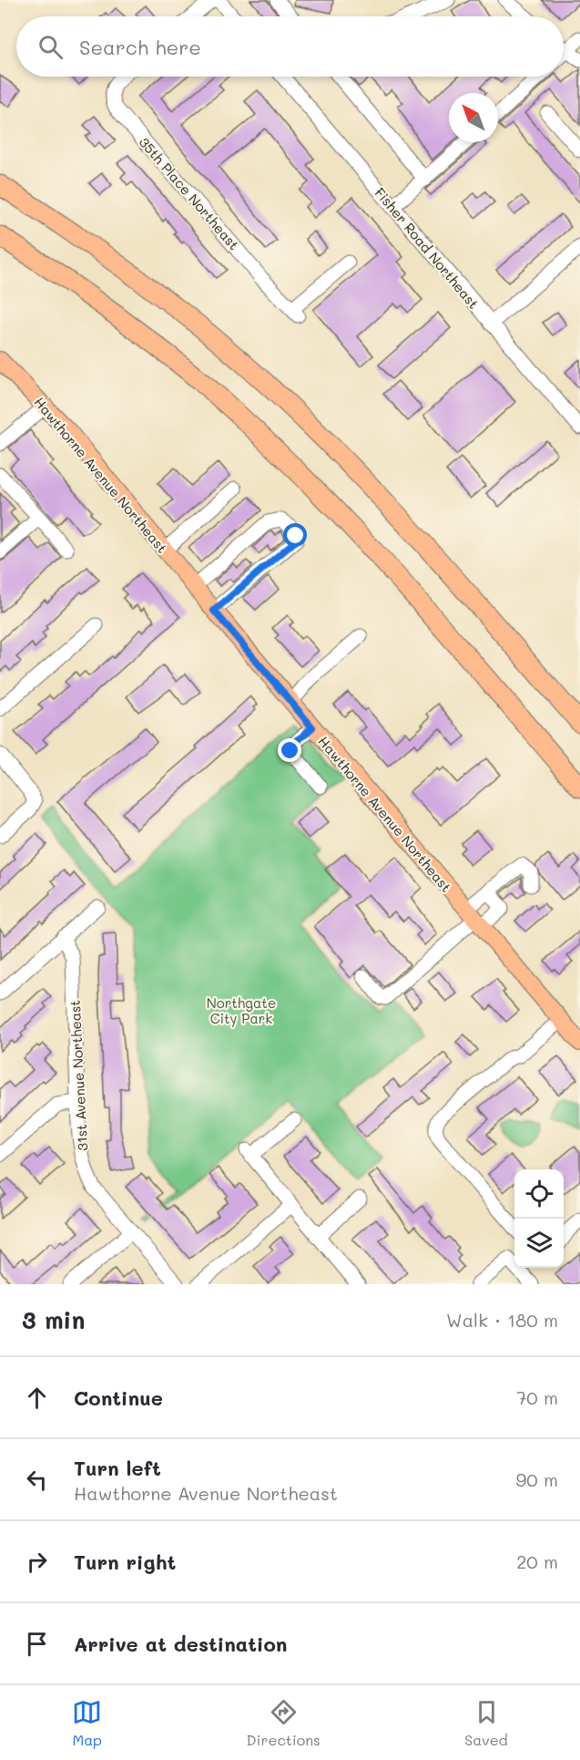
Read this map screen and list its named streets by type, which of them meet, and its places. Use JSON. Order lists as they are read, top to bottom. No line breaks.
{"streets":{"main road":["Hawthorne Avenue Northeast"],"street":["35th Place Northeast","Fisher Road Northeast","31st Avenue Northeast"]},"parks":["Northgate City Park"],"north":"top left","page":{"search":"Search here","heading":["3 min","Walk · 180 m"],"list":[["Continue","70 m"],["Turn left","Hawthorne Avenue Northeast","90 m"],["Turn right","20 m"],"Arrive at destination"],"nav":["Map","Directions","Saved"]}}
